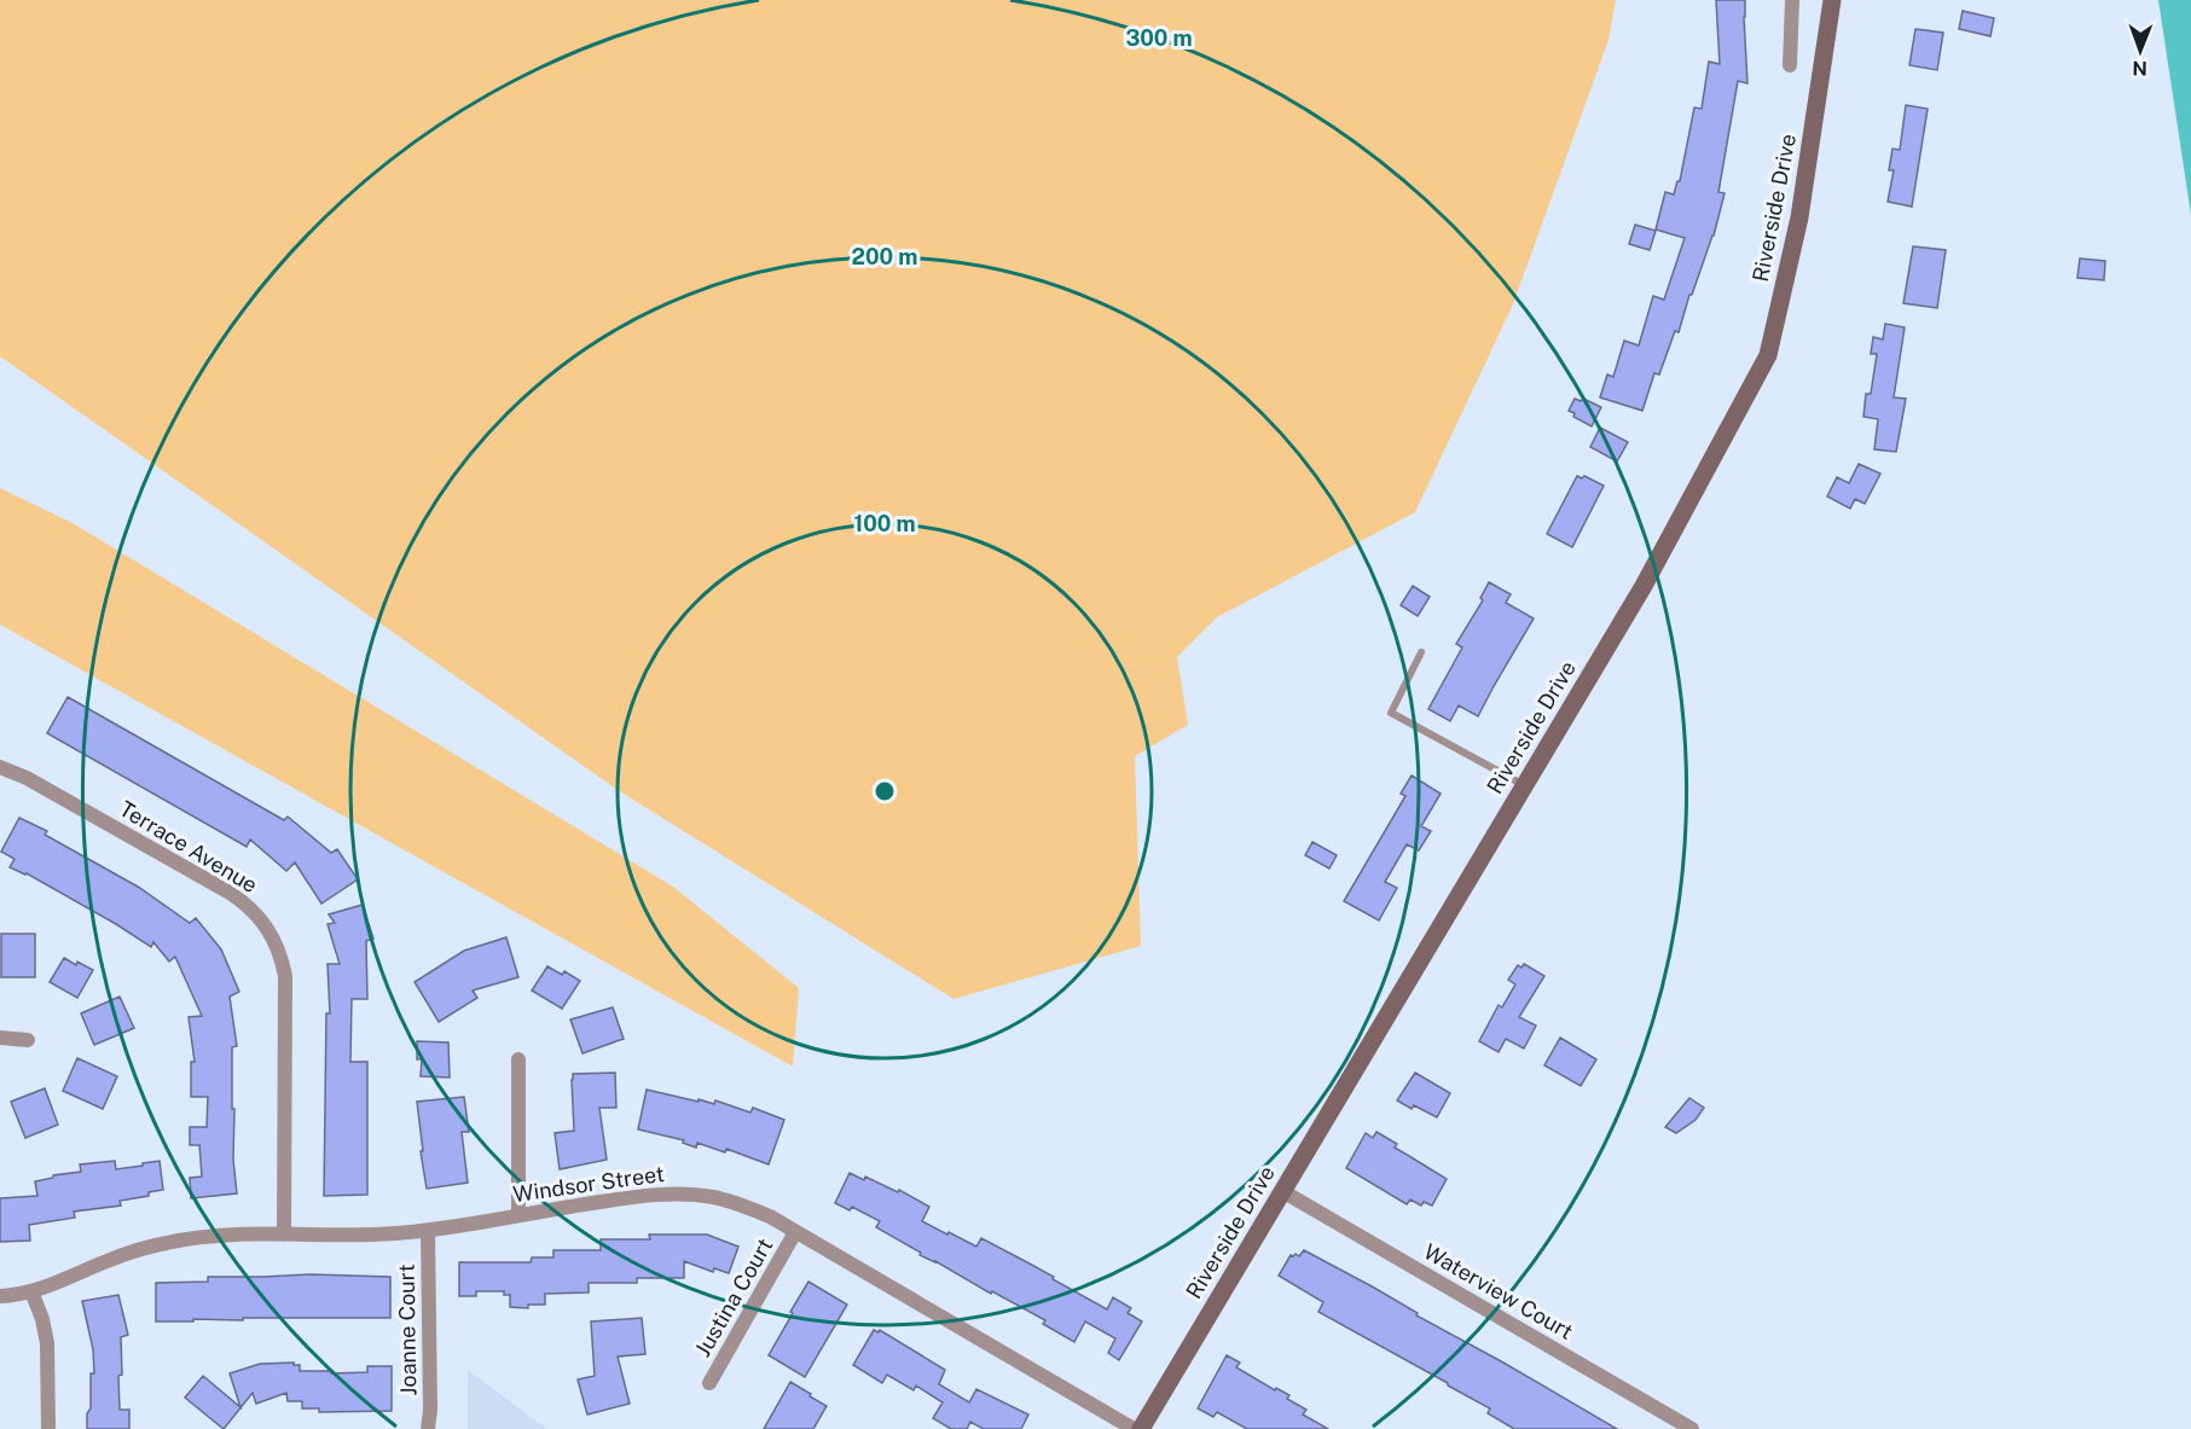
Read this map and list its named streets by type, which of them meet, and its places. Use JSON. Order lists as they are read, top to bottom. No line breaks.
{"streets":{"main road":["Riverside Drive"],"street":["Terrace Avenue","Windsor Street","Waterview Court","Justina Court","Joanne Court"]},"crossings":[["Riverside Drive","Waterview Court"],["Terrace Avenue","Windsor Street"],["Windsor Street","Justina Court"],["Windsor Street","Joanne Court"]],"north":"bottom","rings":["300 m","200 m","100 m"]}
